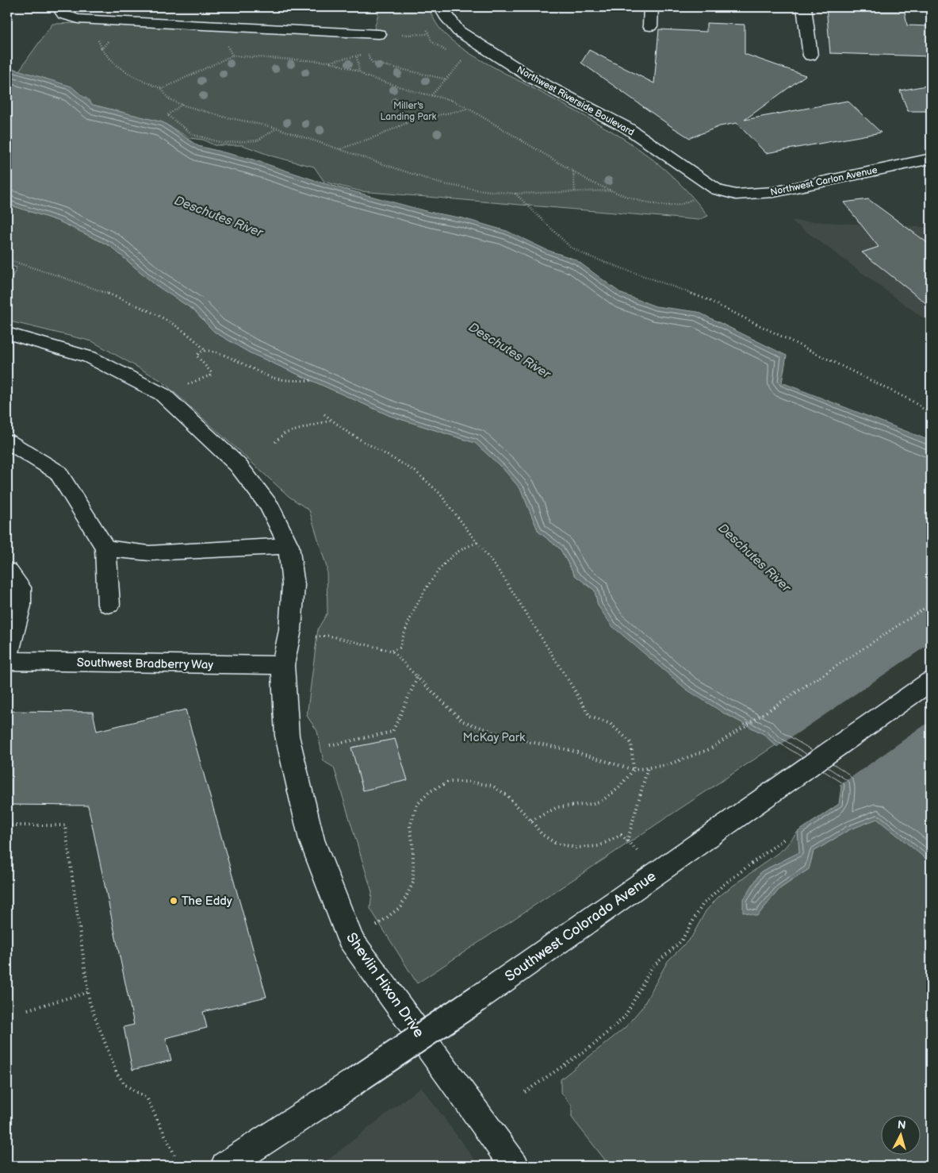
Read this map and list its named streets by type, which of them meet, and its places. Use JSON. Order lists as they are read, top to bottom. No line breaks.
{"streets":{"street":["Northwest Riverside Boulevard","Northwest Carlon Avenue","Southwest Bradberry Way","Southwest Colorado Avenue","Shevlin Hixon Drive"]},"crossings":[["Northwest Riverside Boulevard","Northwest Carlon Avenue"],["Southwest Bradberry Way","Shevlin Hixon Drive"]],"water":["Deschutes River"],"parks":["Miller's Landing Park","McKay Park"],"places":["The Eddy"],"north":"top"}
